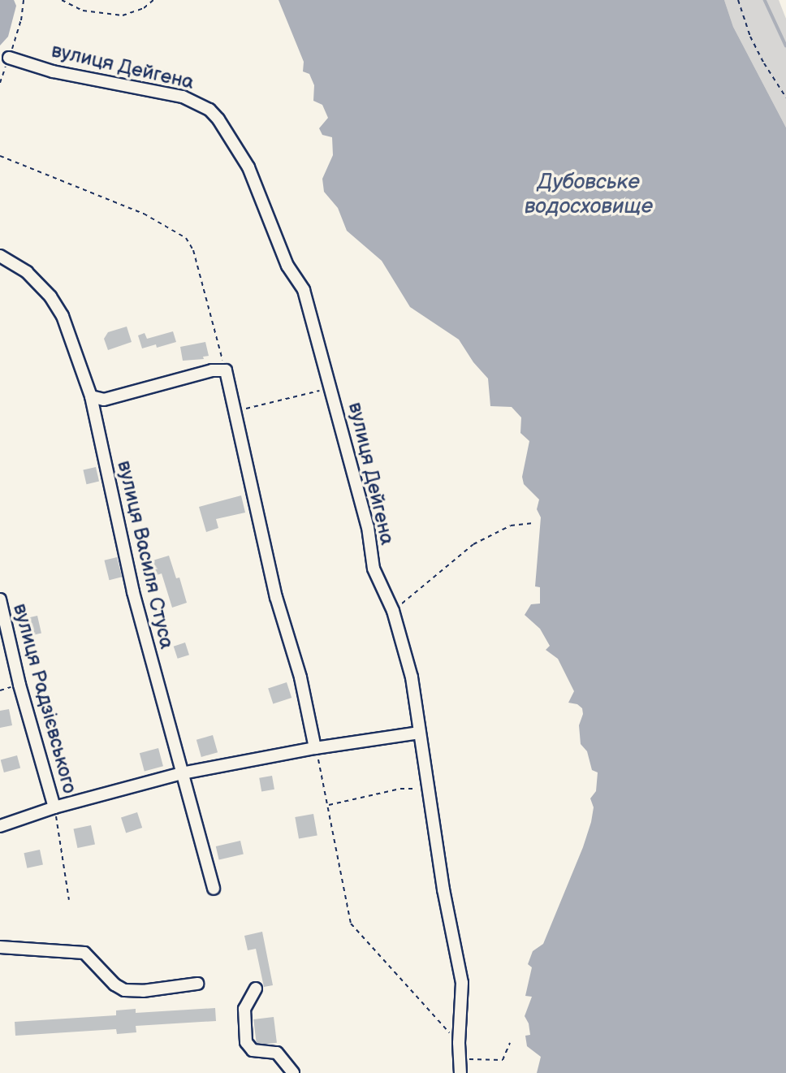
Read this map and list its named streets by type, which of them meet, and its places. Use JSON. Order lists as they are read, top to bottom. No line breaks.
{"streets":{"street":["вулиця Дейгена","вулиця Василя Стуса","вулиця Радзієвського"]},"water":["Дубовське водосховище"]}
